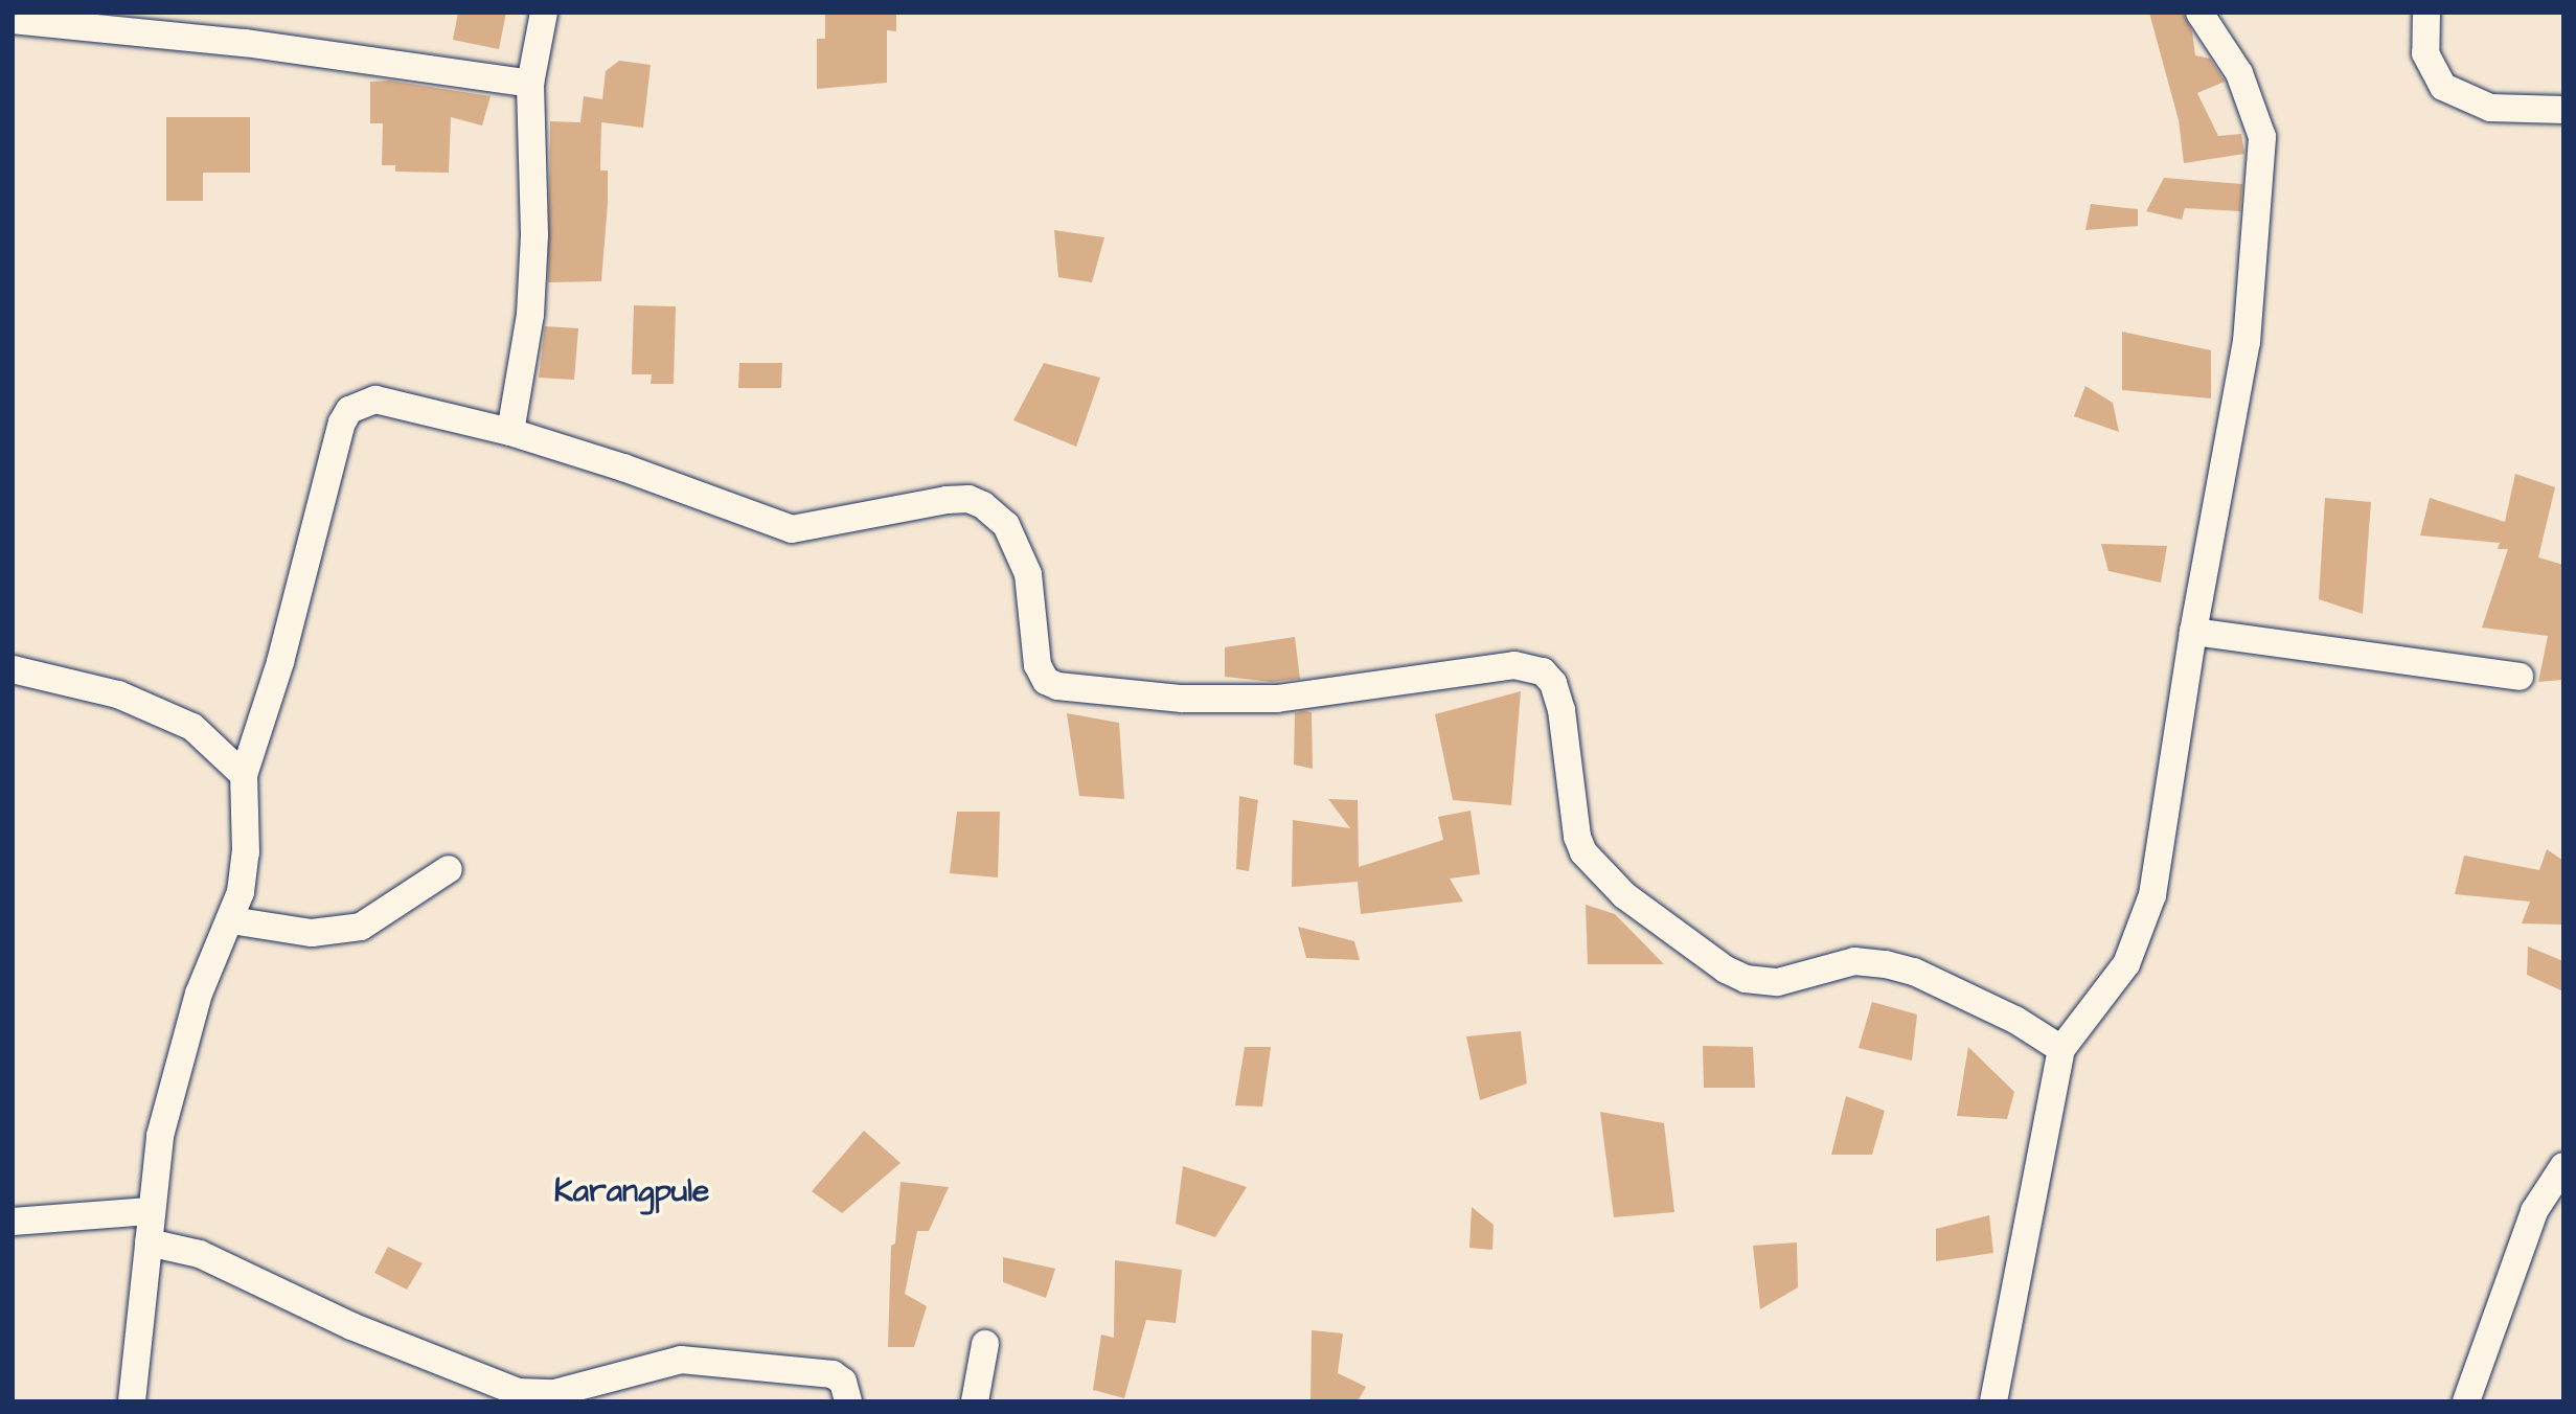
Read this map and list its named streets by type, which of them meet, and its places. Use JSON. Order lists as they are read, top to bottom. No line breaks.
{"districts":["Karangpule"]}
